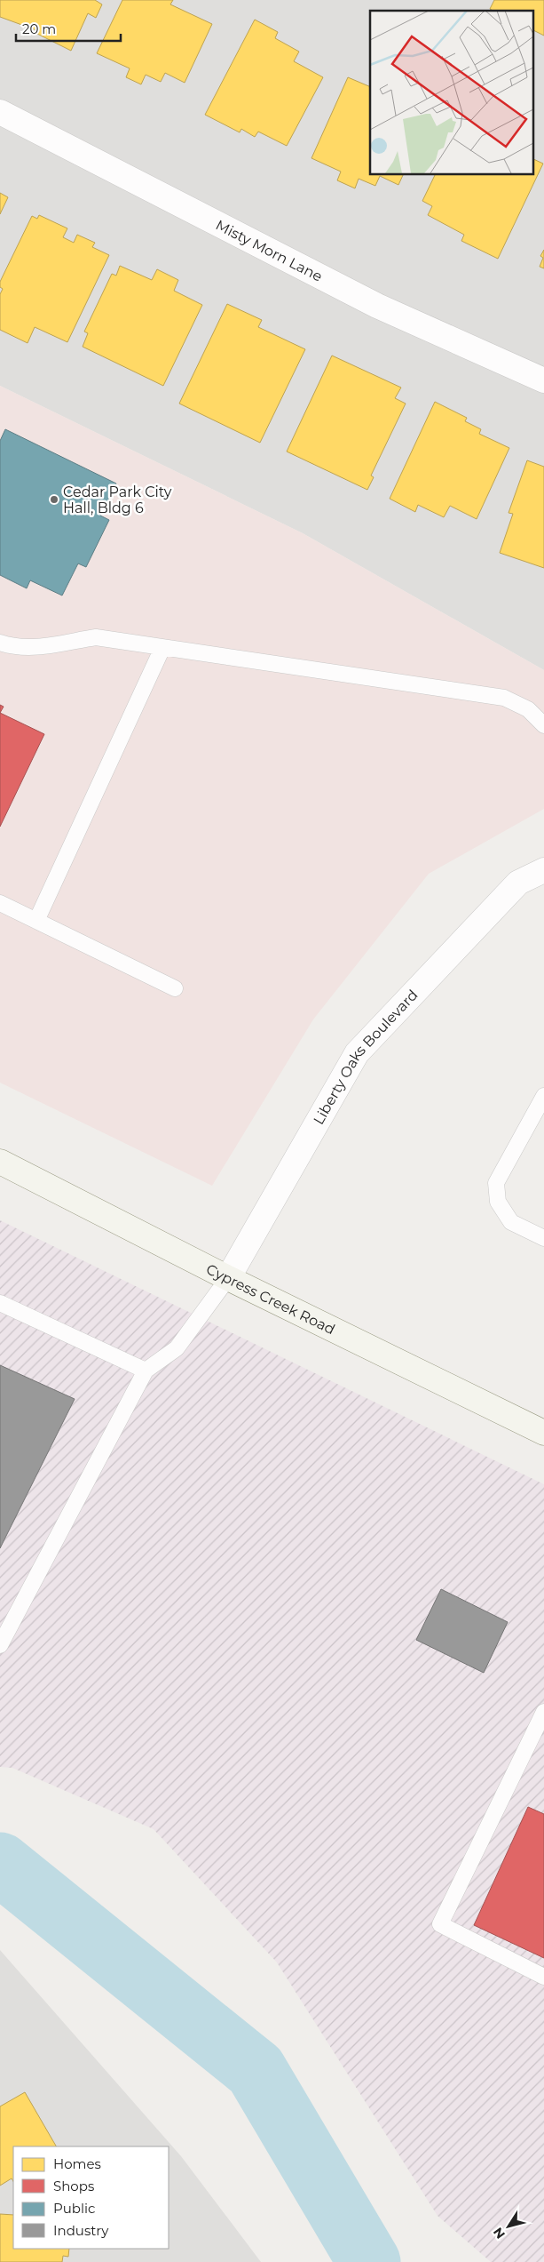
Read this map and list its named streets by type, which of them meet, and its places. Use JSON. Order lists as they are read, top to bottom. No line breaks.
{"streets":{"main road":["Cypress Creek Road"],"street":["Misty Morn Lane","Liberty Oaks Boulevard"]},"crossings":[["Liberty Oaks Boulevard","Cypress Creek Road"]],"places":["Cedar Park City Hall, Bldg 6"],"legend":["Homes","Shops","Public","Industry"],"scale_bar":"20 m","north":"bottom left"}
